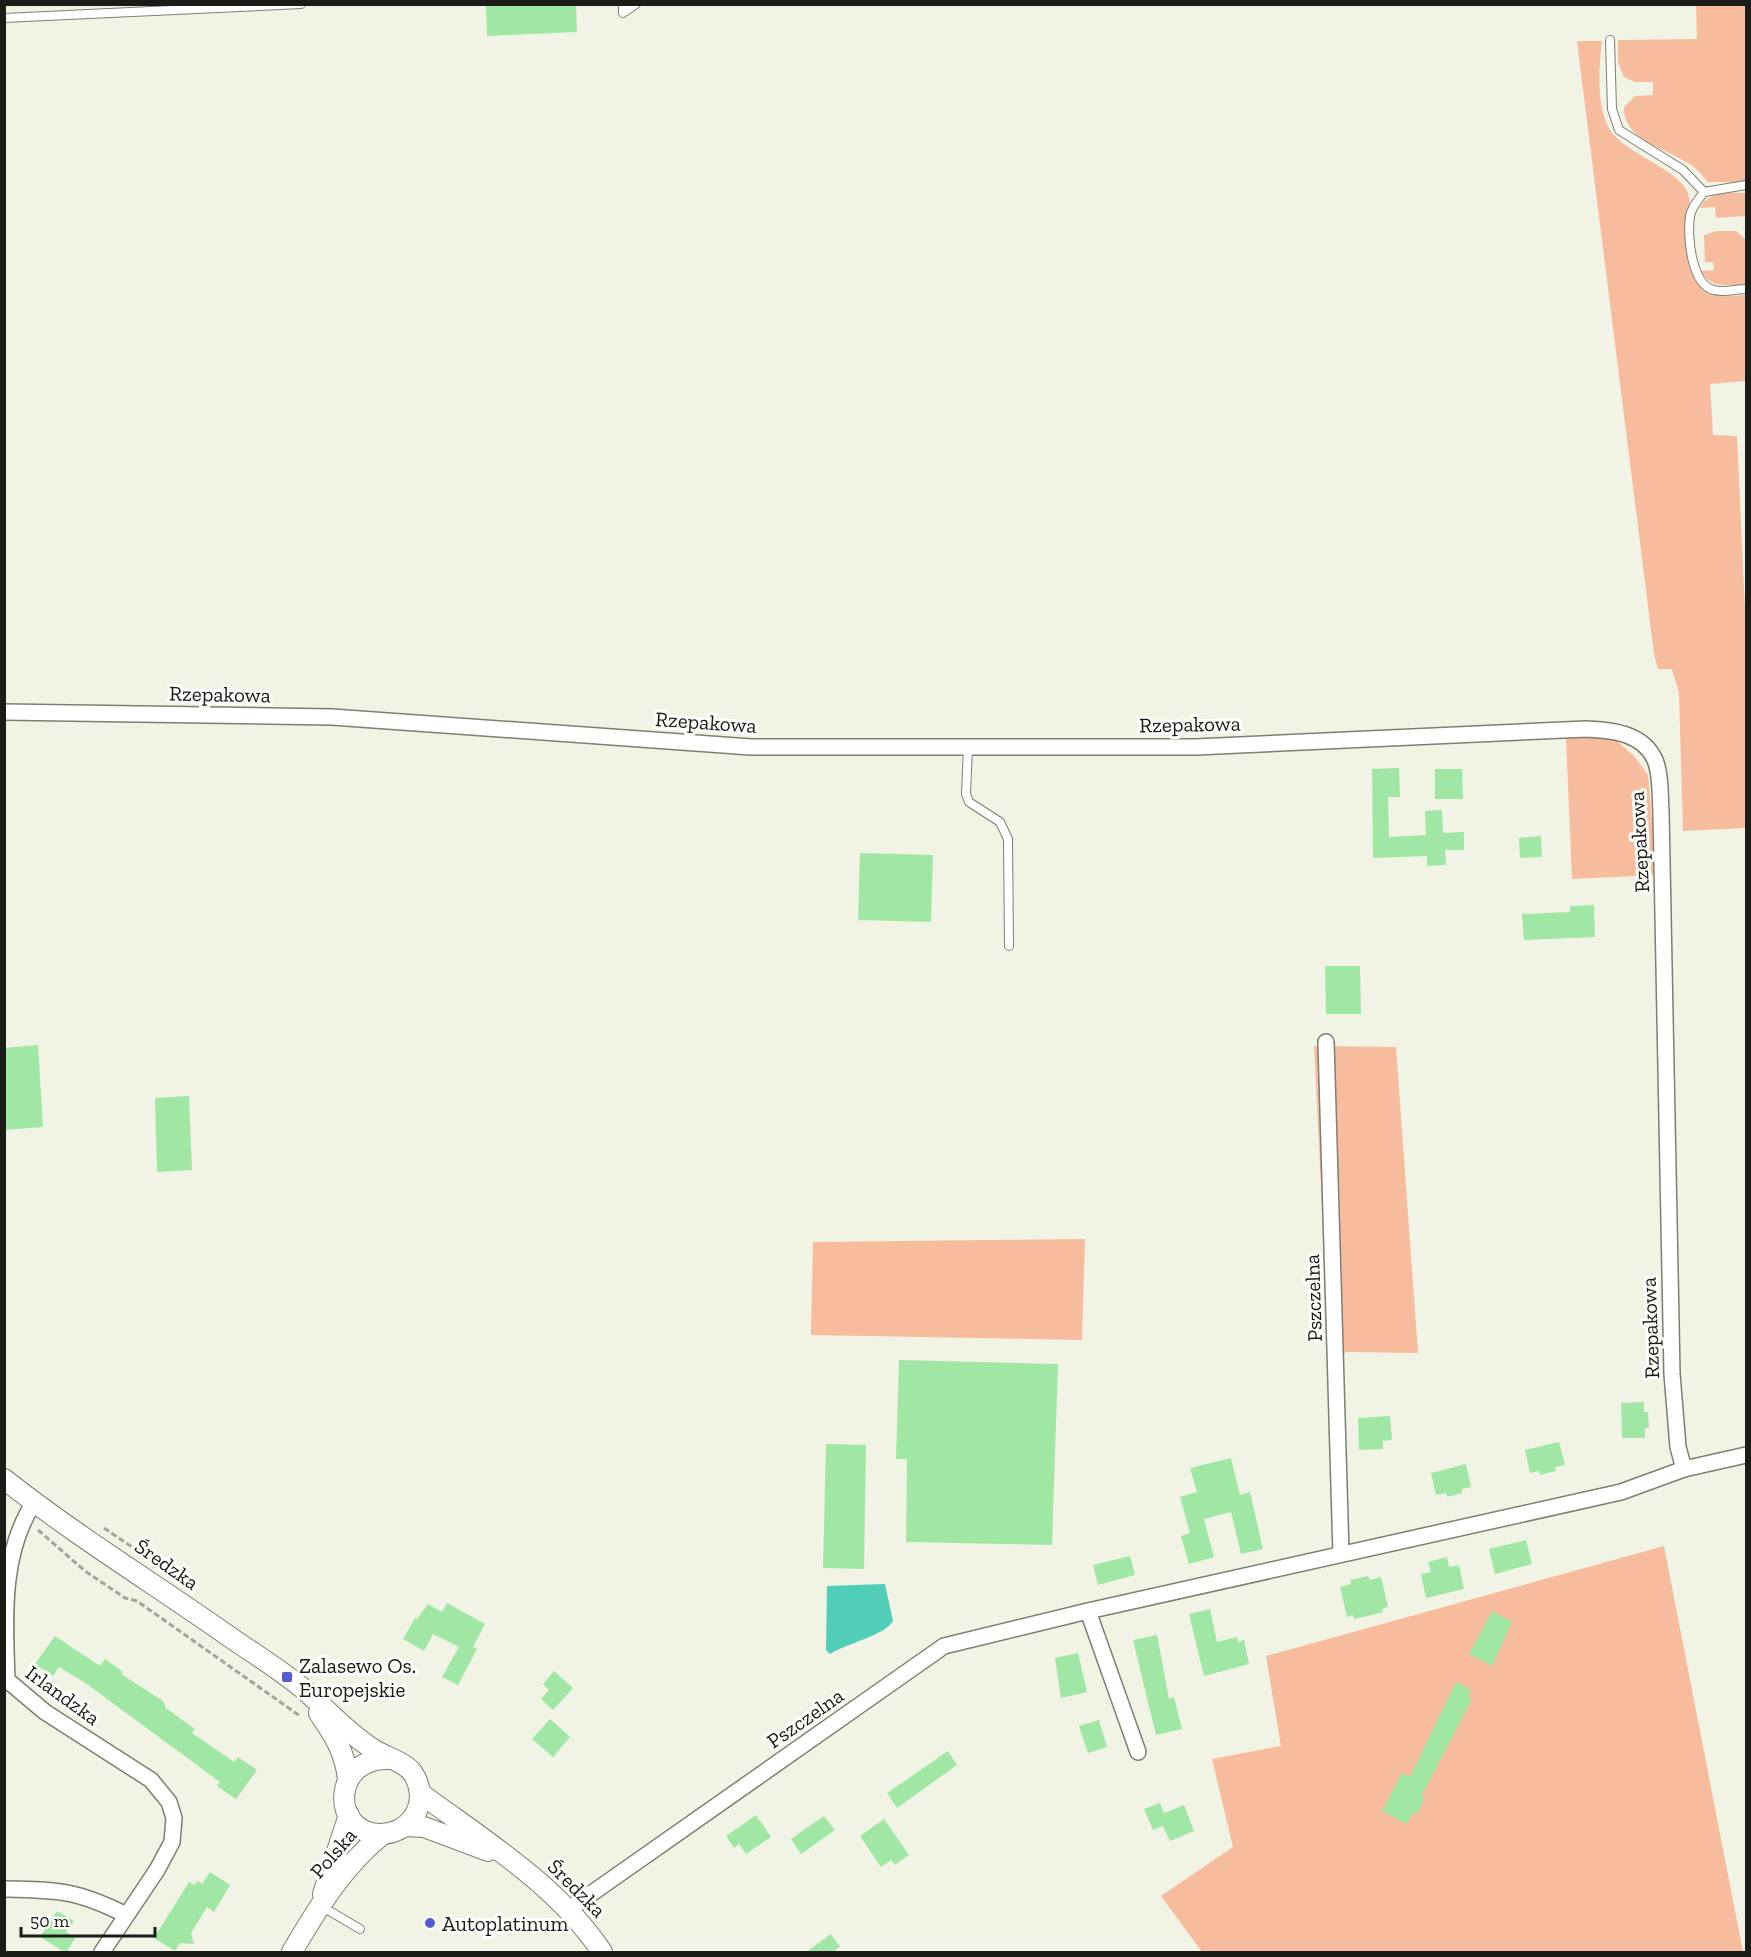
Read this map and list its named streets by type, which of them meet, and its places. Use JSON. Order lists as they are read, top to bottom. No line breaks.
{"streets":{"street":["Rzepakowa","Pszczelna","Średzka","Irlandzka","Polska"]},"crossings":[["Rzepakowa","Pszczelna"],["Pszczelna","Średzka"],["Średzka","Irlandzka"],["Średzka","Polska"]],"places":{"transit":["Zalasewo Os. Europejskie"],"other":["Autoplatinum"]},"scale_bar":"50 m"}
